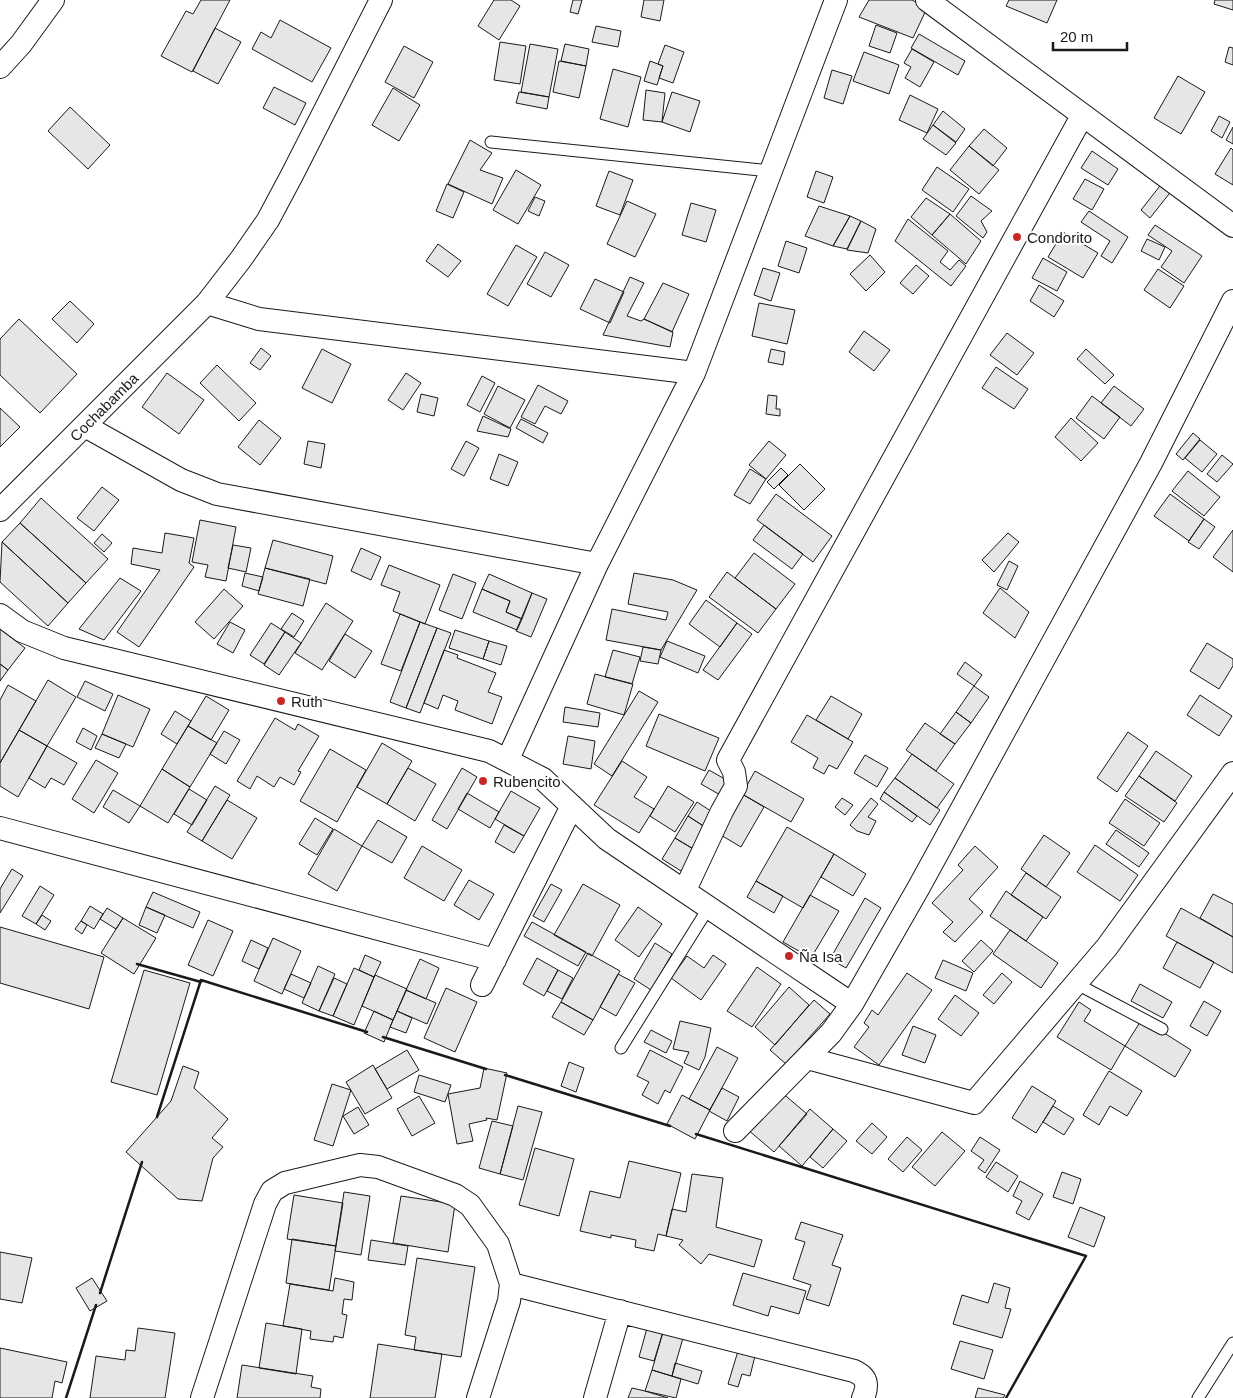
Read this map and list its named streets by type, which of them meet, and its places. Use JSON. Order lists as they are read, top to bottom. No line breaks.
{"streets":{"street":["Cochabamba"]},"places":["Condorito","Ruth","Rubencito","Ña Isa"],"scale_bar":"20 m"}
